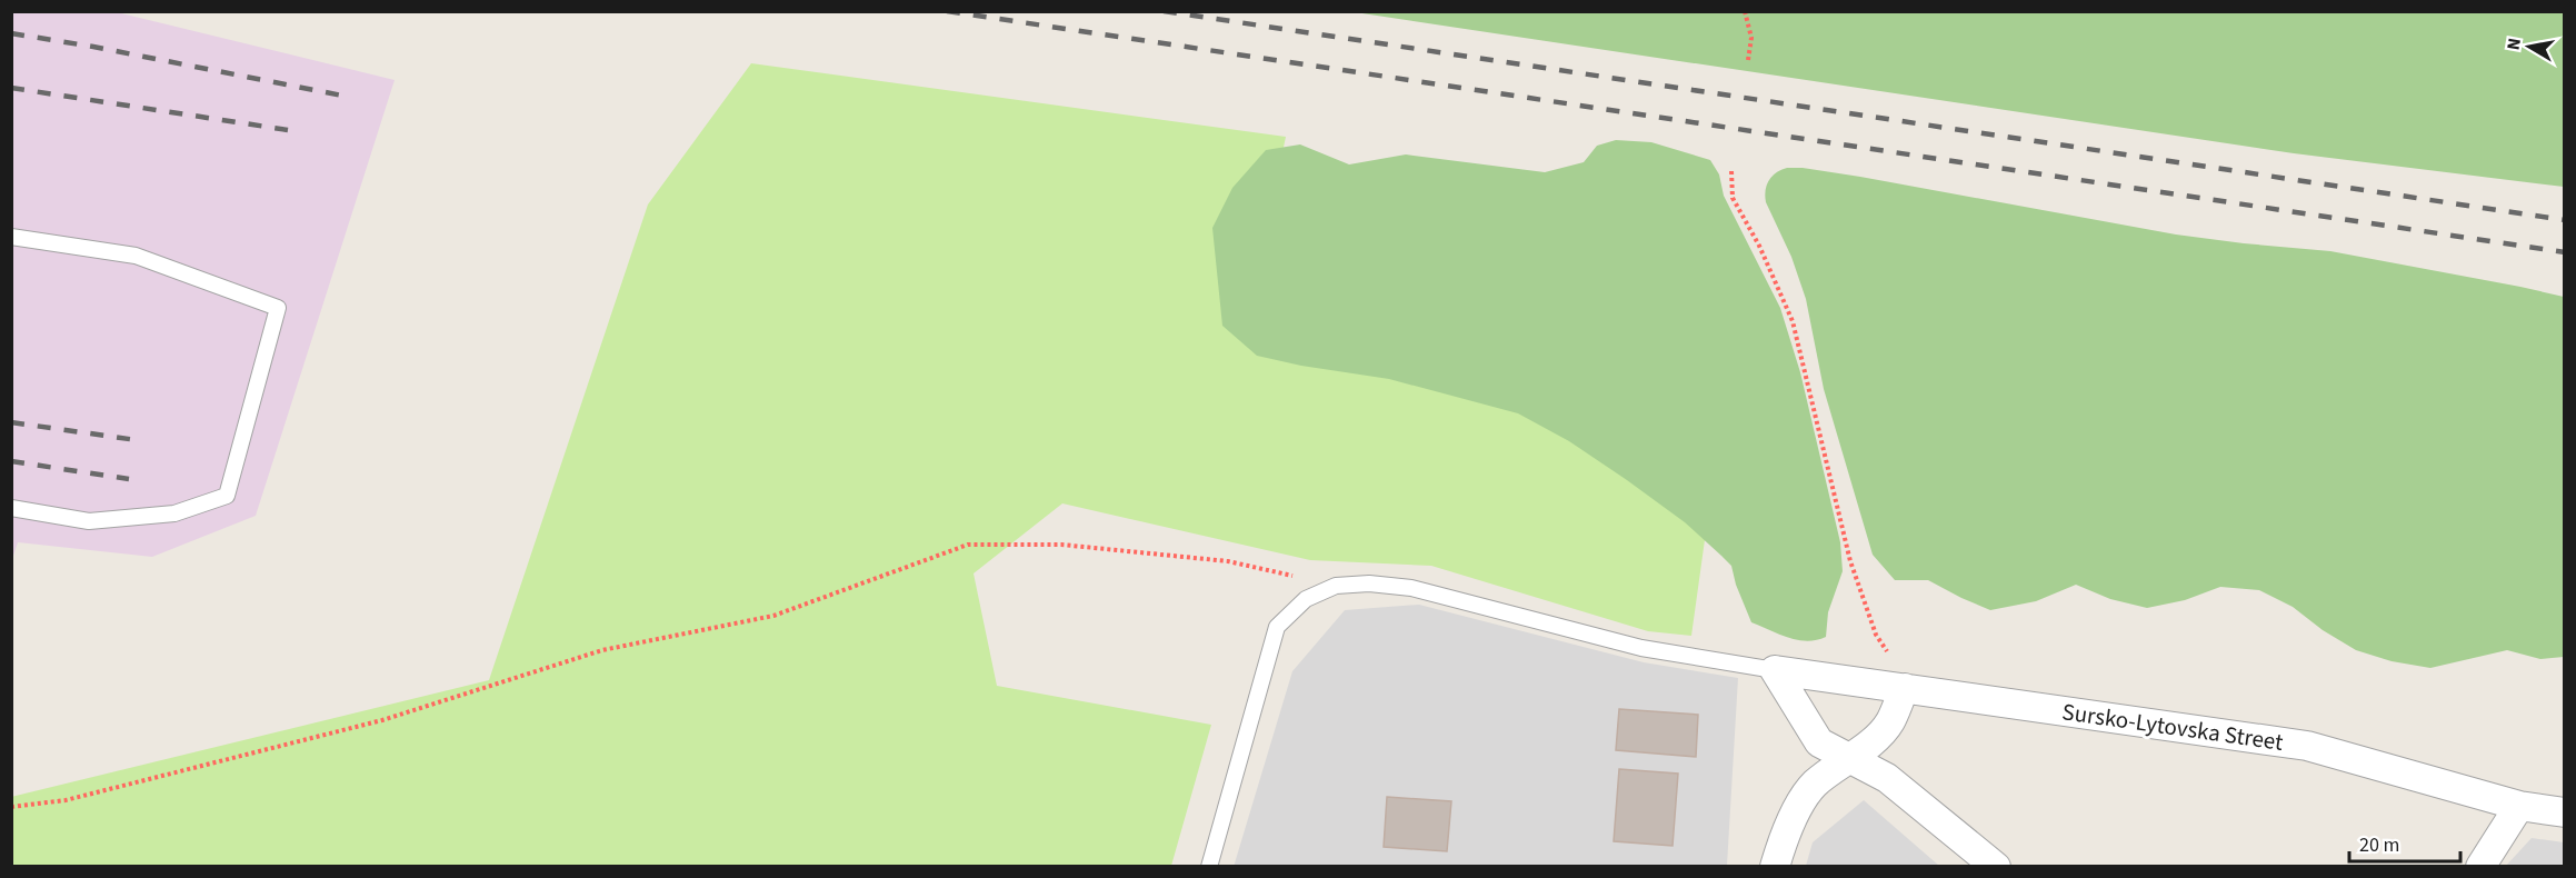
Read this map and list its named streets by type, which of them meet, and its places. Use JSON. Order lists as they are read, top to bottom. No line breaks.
{"streets":{"street":["Sursko-Lytovska Street"]},"scale_bar":"20 m","north":"left"}
